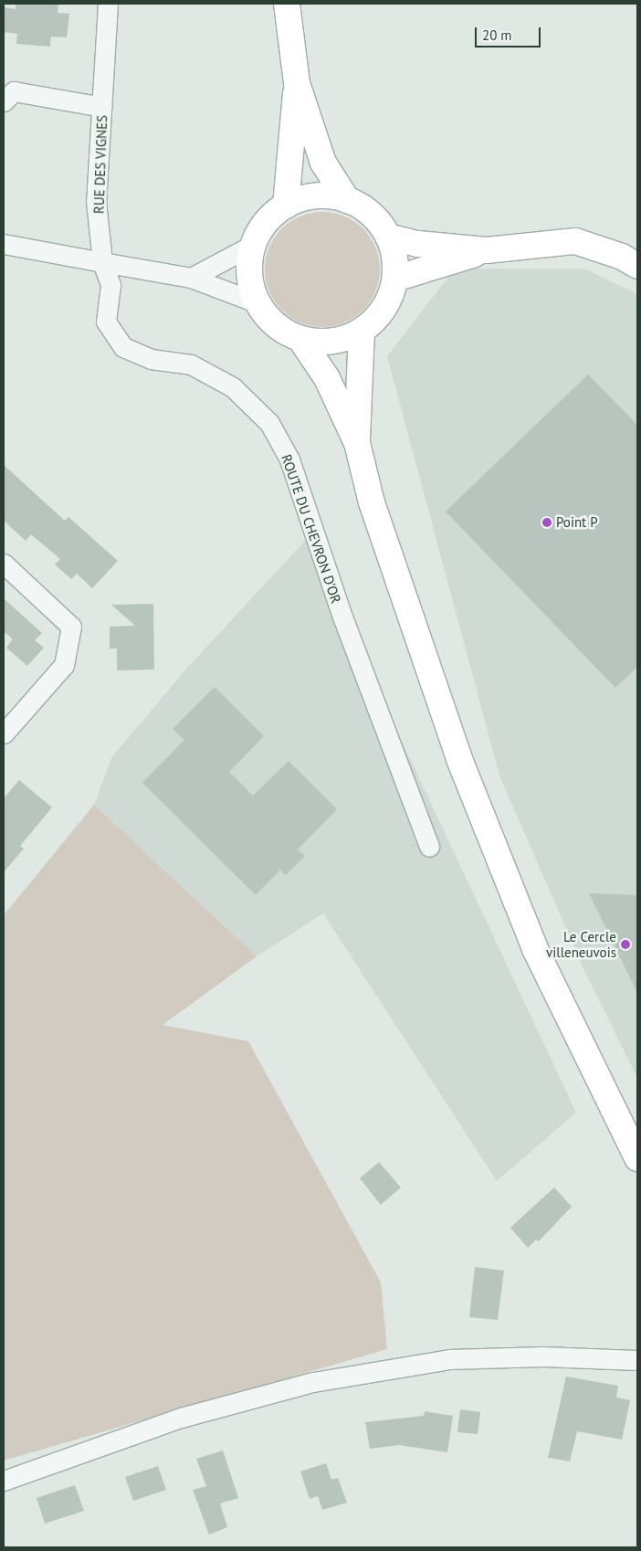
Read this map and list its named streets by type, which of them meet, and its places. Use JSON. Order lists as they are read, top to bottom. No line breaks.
{"streets":{"street":["RUE DES VIGNES","ROUTE DU CHEVRON D'OR"]},"crossings":[["RUE DES VIGNES","ROUTE DU CHEVRON D'OR"]],"places":["Point P","Le Cercle villeneuvois"],"scale_bar":"20 m"}
